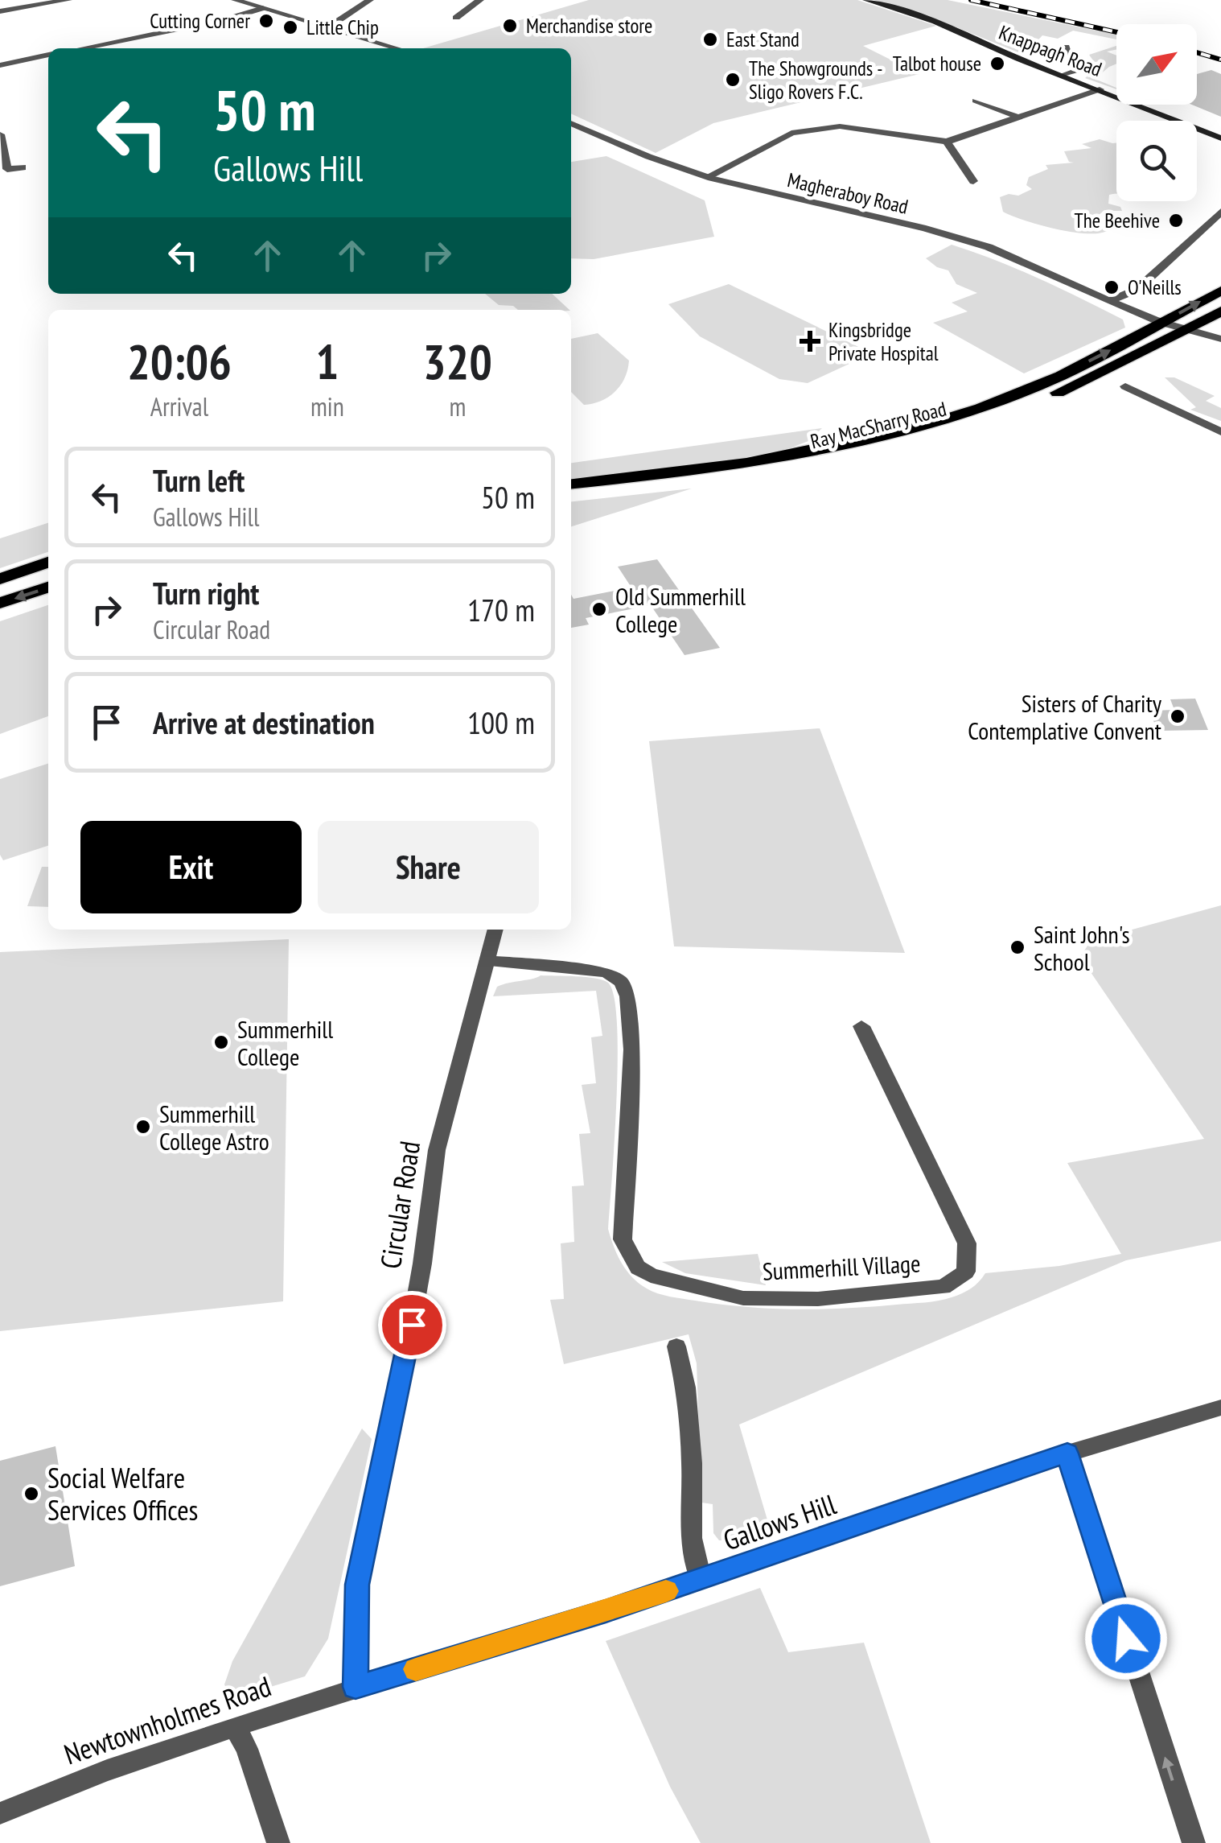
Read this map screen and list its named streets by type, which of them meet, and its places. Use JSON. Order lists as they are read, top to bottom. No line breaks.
{"streets":{"highway":["Ray MacSharry Road"],"main road":["Knappagh Road"],"street":["Magheraboy Road","Circular Road","Summerhill Village","Gallows Hill","Newtownholmes Road"]},"crossings":[["Magheraboy Road","Ray MacSharry Road"],["Circular Road","Summerhill Village"],["Circular Road","Gallows Hill"],["Circular Road","Newtownholmes Road"],["Gallows Hill","Newtownholmes Road"]],"places":{"other":["Cutting Corner","Merchandise store","Little Chip","East Stand","Talbot house","The Showgrounds - Sligo Rovers F.C.","The Beehive","O'Neills","Old Summerhill College","Sisters of Charity Contemplative Convent","Saint John's School","Summerhill College","Summerhill College Astro","Social Welfare Services Offices"],"health":["Kingsbridge Private Hospital"]},"north":"top right","page":{"turn":["50 m","Gallows Hill"],"eta":["20:06","Arrival","1","min","320","m"],"list":[{"name":"Turn left","note":"Gallows Hill","value":"50 m"},{"name":"Turn right","note":"Circular Road","value":"170 m"},{"name":"Arrive at destination","value":"100 m"}],"buttons":["Exit","Share"]}}
